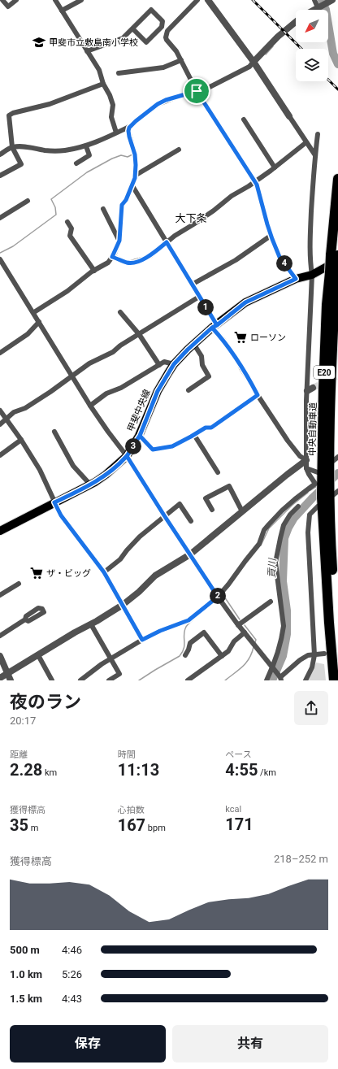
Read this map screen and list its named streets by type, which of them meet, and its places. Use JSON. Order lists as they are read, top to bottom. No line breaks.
{"streets":{"highway":["E20","中央自動車道"],"main road":["甲斐中央線"]},"crossings":[["甲斐中央線","中央自動車道"]],"districts":["大下条"],"water":["貢川"],"places":{"school or university":["甲斐市立敷島南小学校"],"supermarket":["ローソン","ザ・ビッグ"]},"north":"bottom left","page":{"pins":["4","1","3","2"],"heading":["夜のラン","20:17"],"stats":[["距離","2.28 km"],["時間","11:13"],["ペース","4:55 /km"],["獲得標高","35 m"],["心拍数","167 bpm"],["kcal","171"]],"chart":["獲得標高","218–252 m"],"list":[{"name":"500 m","note":"4:46"},{"name":"1.0 km","note":"5:26"},{"name":"1.5 km","note":"4:43"}],"buttons":["保存","共有"]}}
